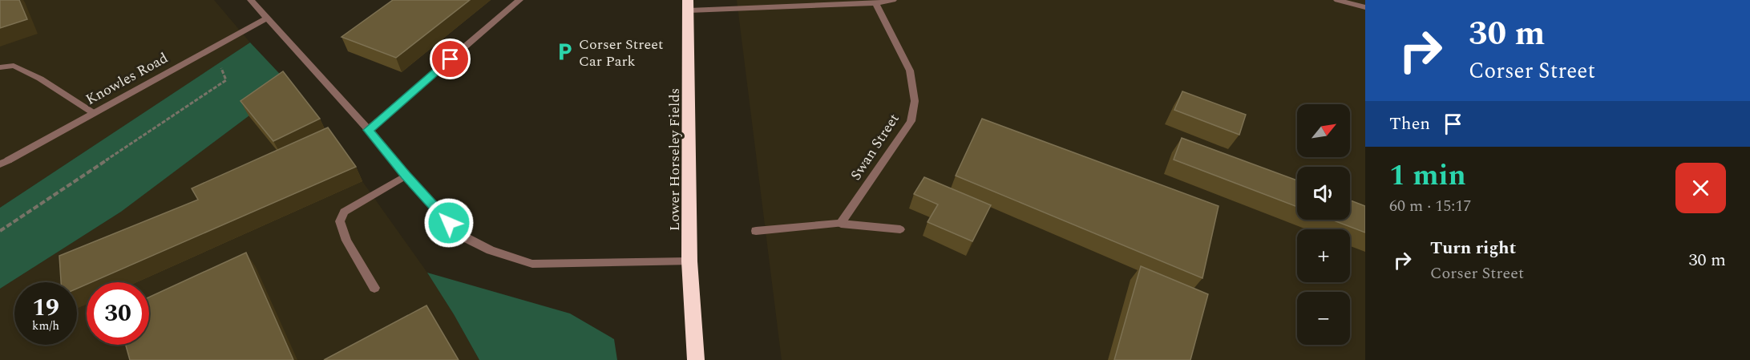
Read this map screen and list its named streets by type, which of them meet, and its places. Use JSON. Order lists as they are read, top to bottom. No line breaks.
{"streets":{"highway":["Lower Horseley Fields"],"street":["Knowles Road","Swan Street"]},"places":{"parking":["Corser Street Car Park"]},"north":"top right","page":{"turn":["30 m","Corser Street"],"then":"Then","map_buttons":["+","−"],"heading":["1 min","60 m · 15:17"],"list":[{"name":"Turn right","note":"Corser Street","value":"30 m"}],"speed":"19 km/h","limit":"30"}}
